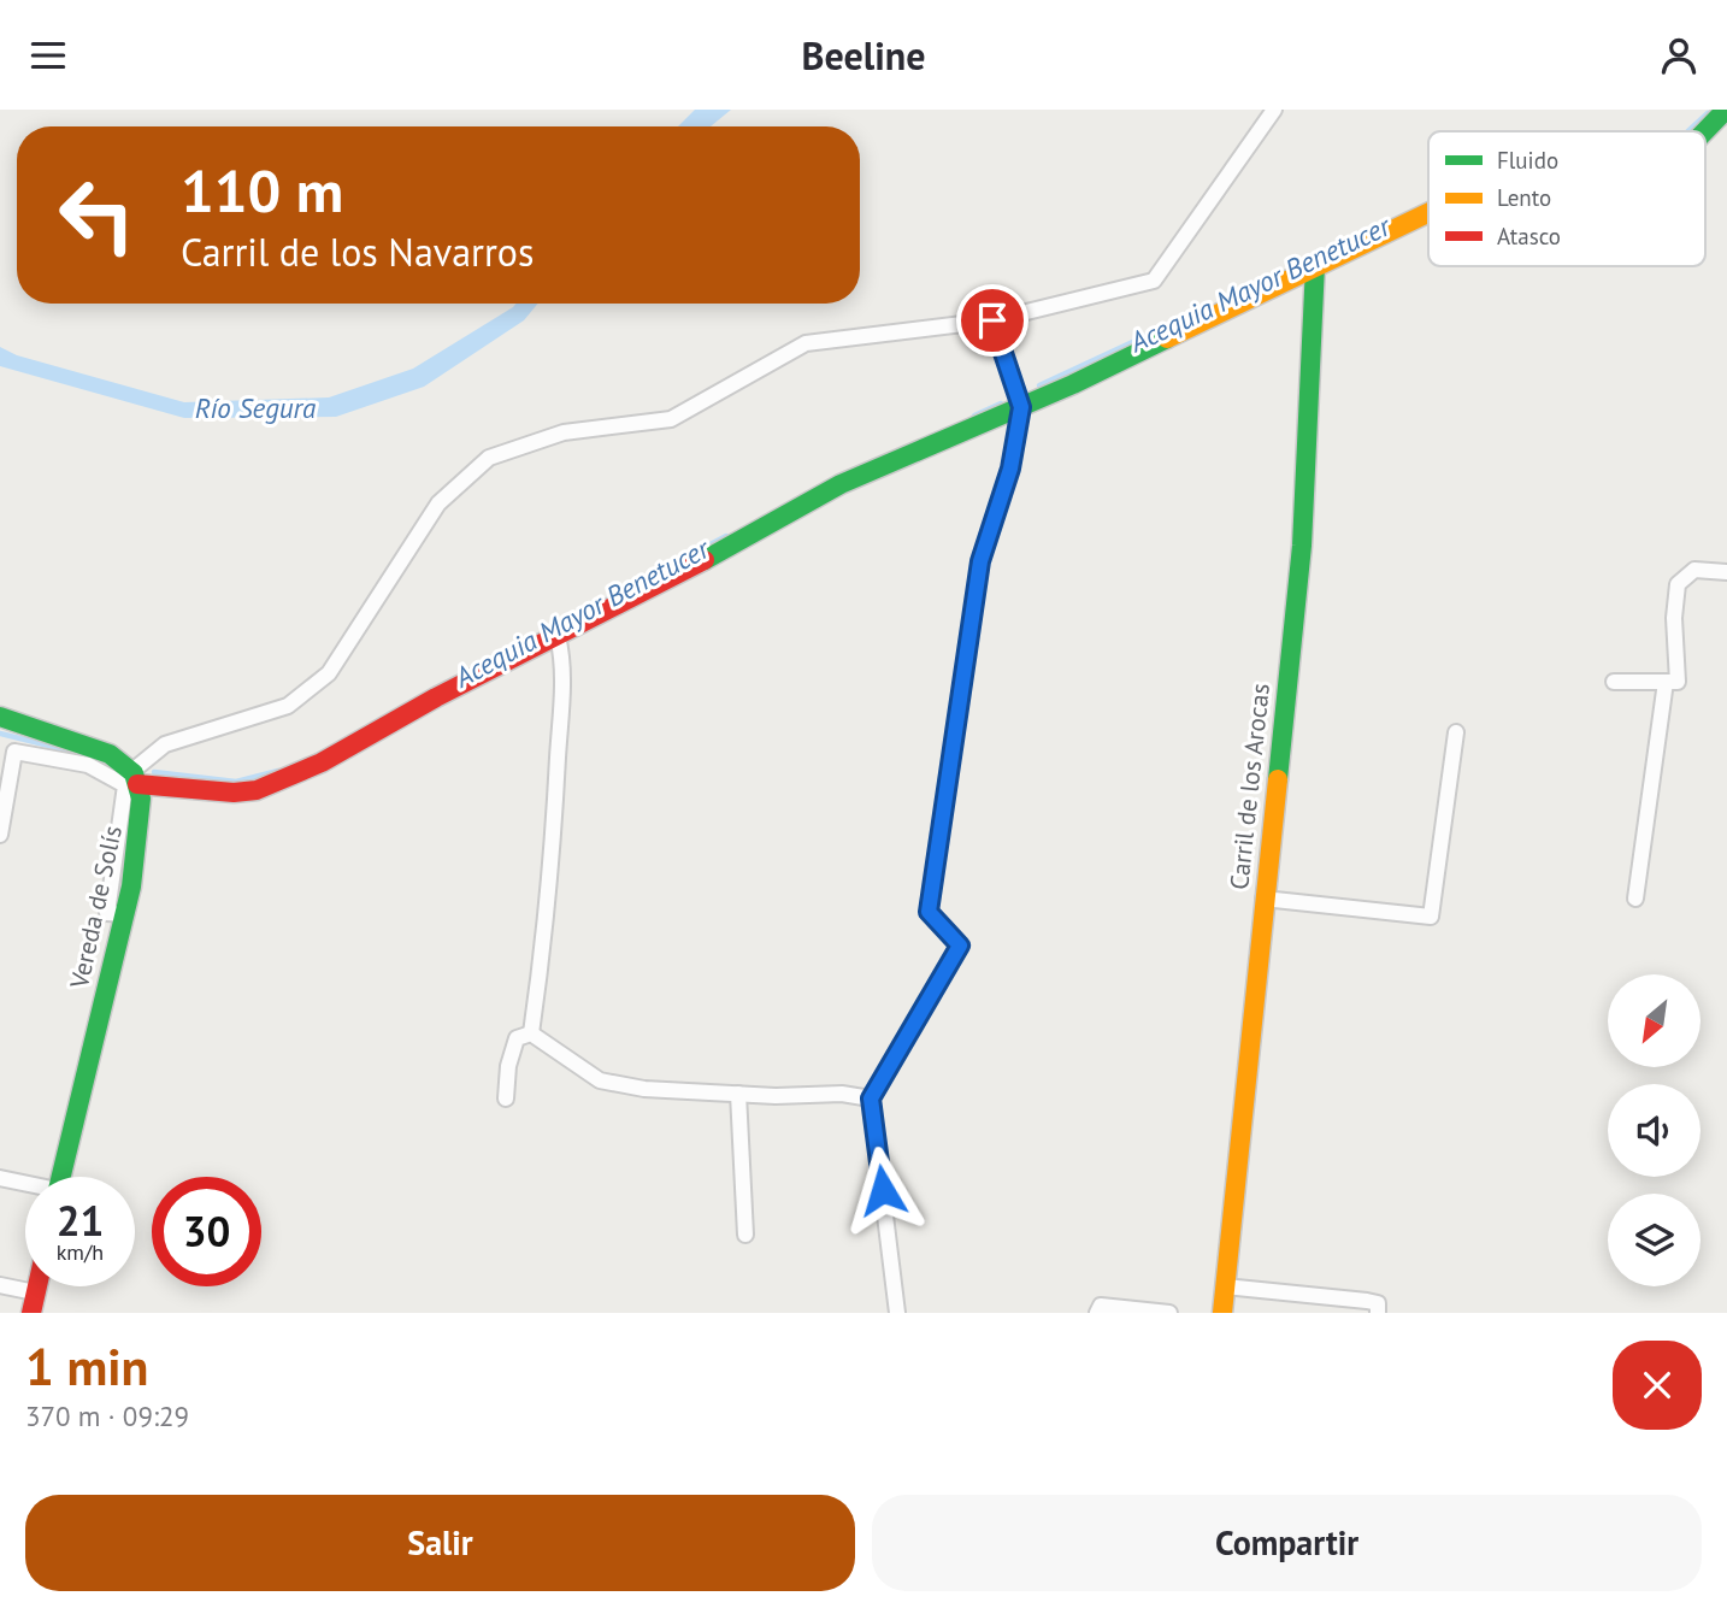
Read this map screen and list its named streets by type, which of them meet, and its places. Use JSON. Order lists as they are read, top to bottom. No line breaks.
{"streets":{"street":["Carril de los Arocas","Vereda de Solís"]},"water":["Acequia Mayor Benetucer","Río Segura"],"legend":["Fluido","Lento","Atasco"],"north":"bottom left","page":{"header":"Beeline","turn":["110 m","Carril de los Navarros"],"speed":"21 km/h","limit":"30","heading":["1 min","370 m · 09:29"],"buttons":["Salir","Compartir"]}}
